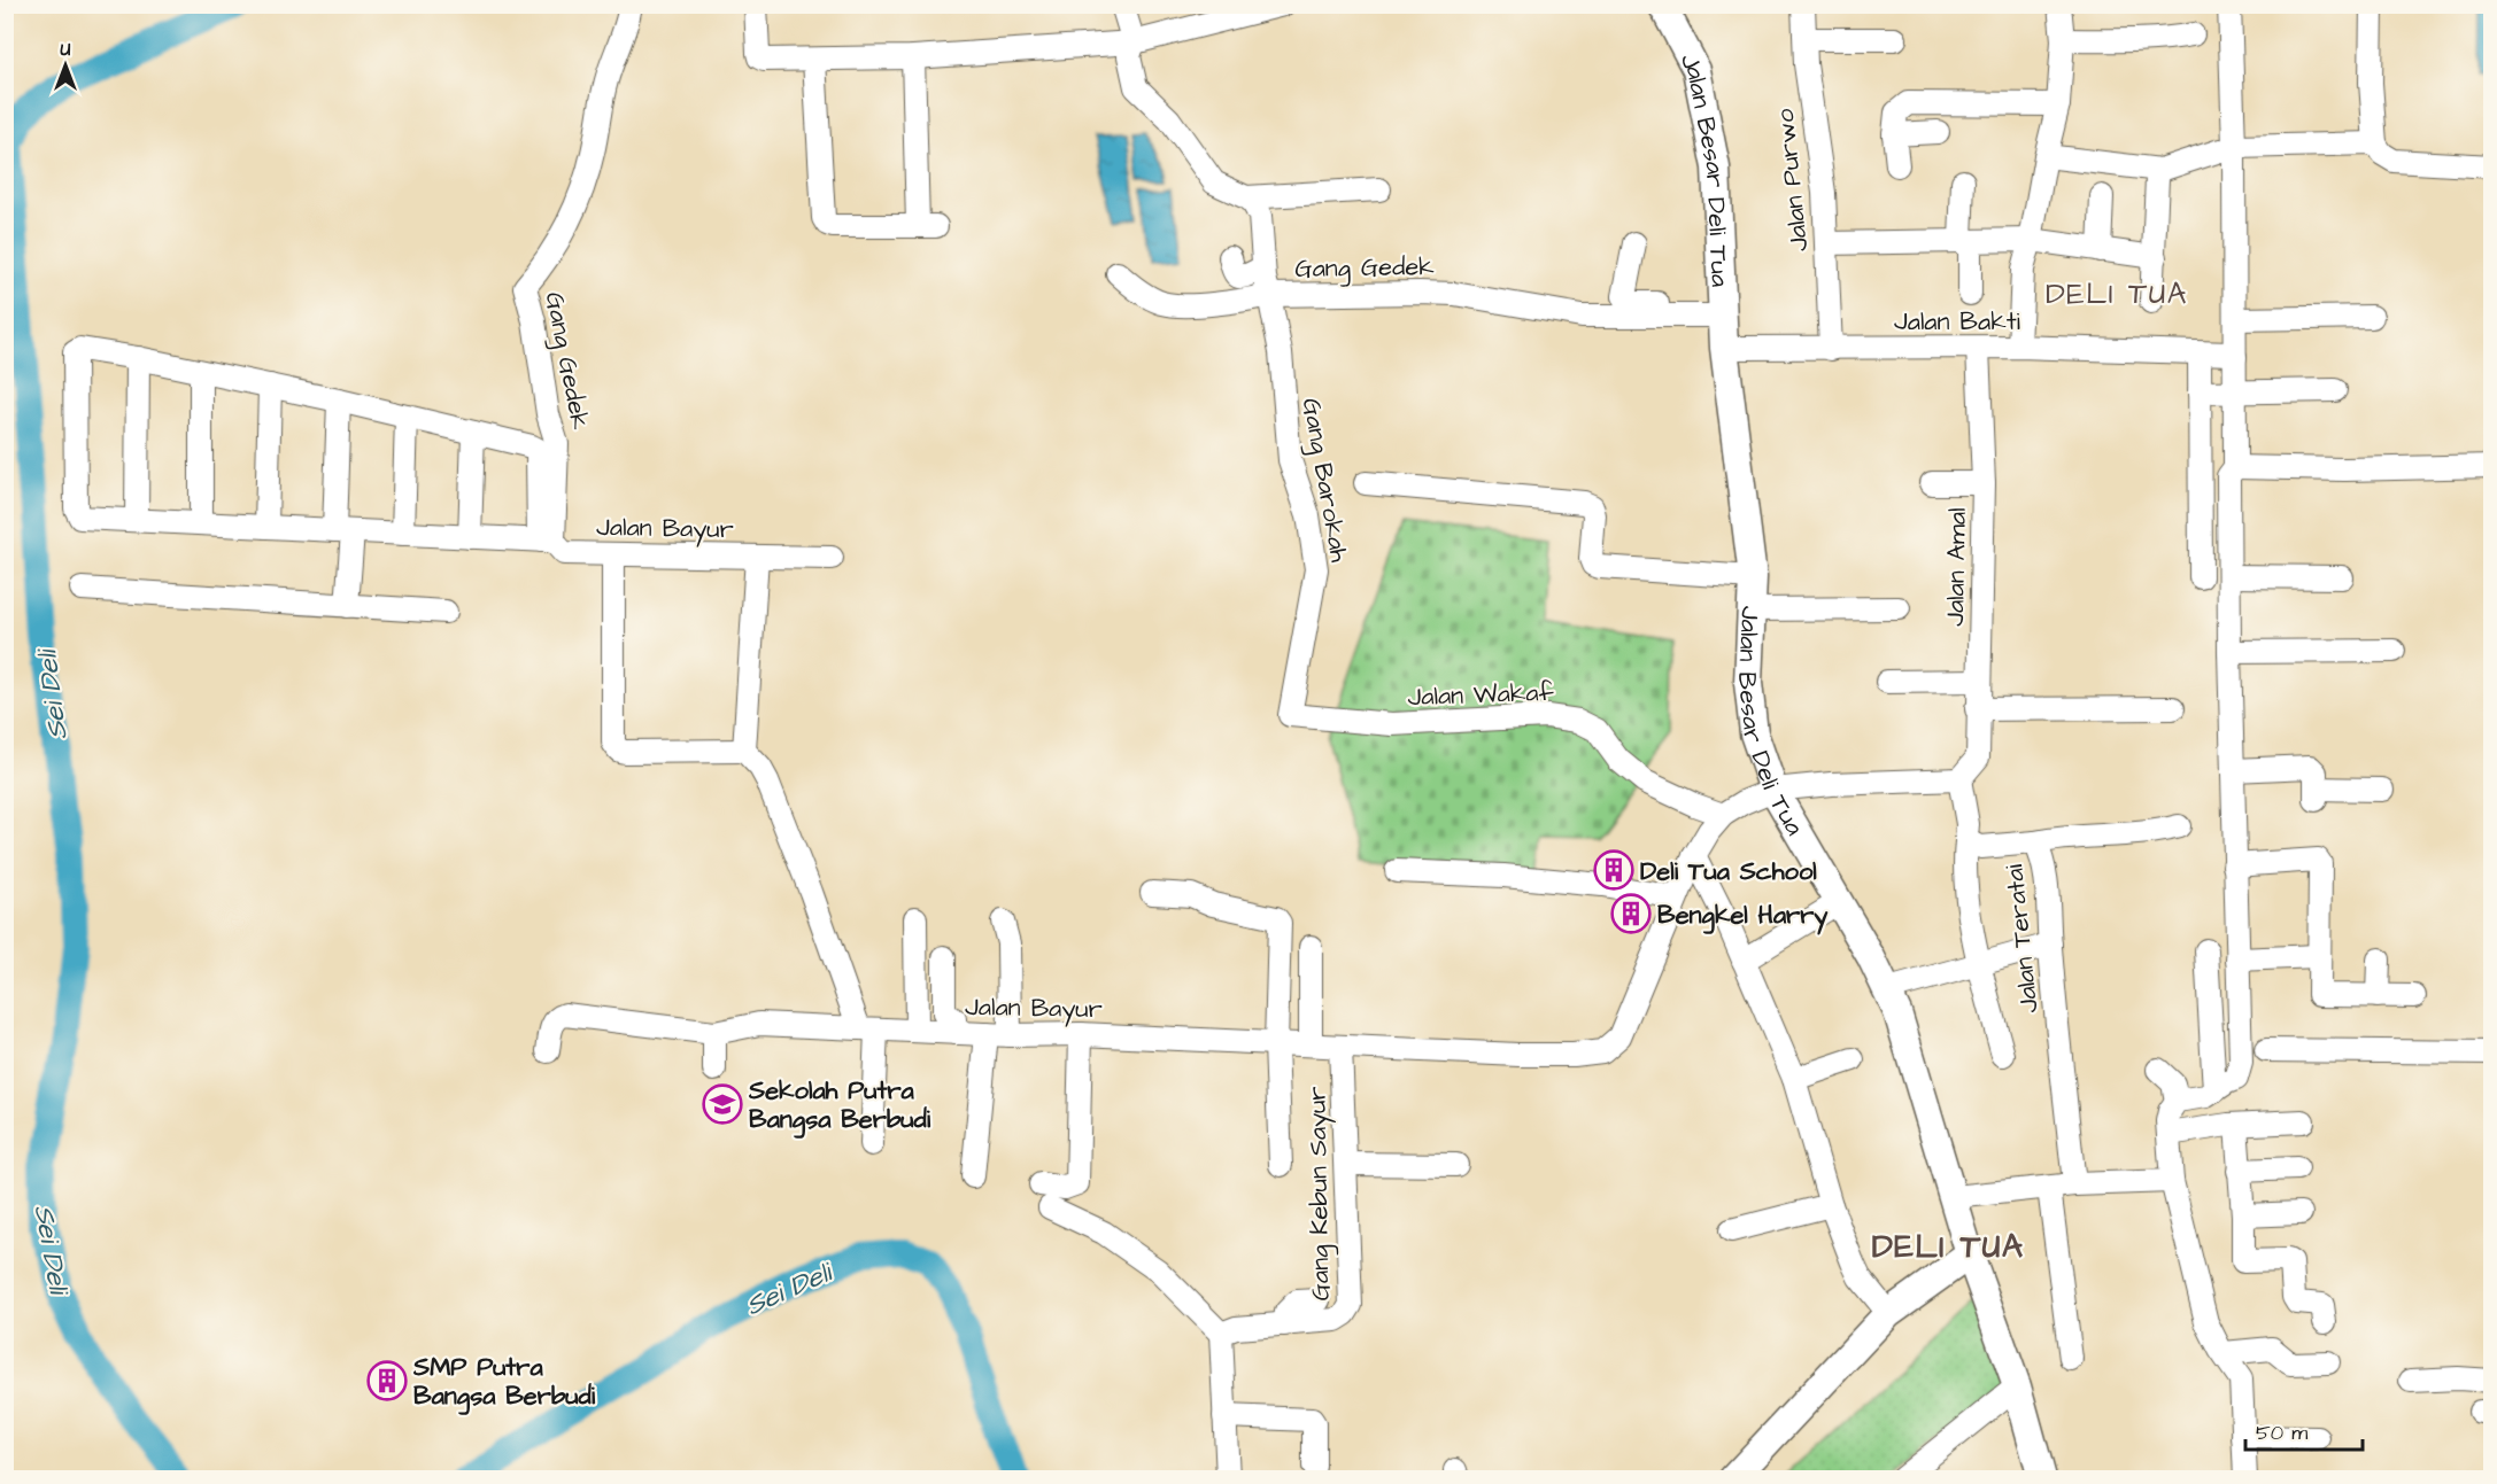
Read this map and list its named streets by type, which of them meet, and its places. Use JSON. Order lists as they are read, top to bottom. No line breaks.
{"streets":{"main road":["Jalan Besar Deli Tua"],"street":["Jalan Purwo","Gang Gedek","Jalan Bakti","Gang Barokah","Jalan Bayur","Jalan Amal","Jalan Wakaf","Jalan Teratai","Gang Kebun Sayur"]},"crossings":[["Jalan Besar Deli Tua","Gang Gedek"],["Jalan Besar Deli Tua","Jalan Bakti"],["Jalan Besar Deli Tua","Jalan Bayur"],["Jalan Purwo","Jalan Bakti"],["Gang Gedek","Gang Barokah"],["Gang Gedek","Jalan Bayur"],["Jalan Bakti","Jalan Amal"],["Gang Barokah","Jalan Wakaf"],["Jalan Bayur","Jalan Wakaf"],["Jalan Bayur","Gang Kebun Sayur"]],"districts":["DELI TUA","DELI TUA"],"water":["Sei Deli"],"places":{"building":["Deli Tua School","Bengkel Harry","SMP Putra Bangsa Berbudi"],"school or university":["Sekolah Putra Bangsa Berbudi"]},"scale_bar":"50 m","north":"top"}
